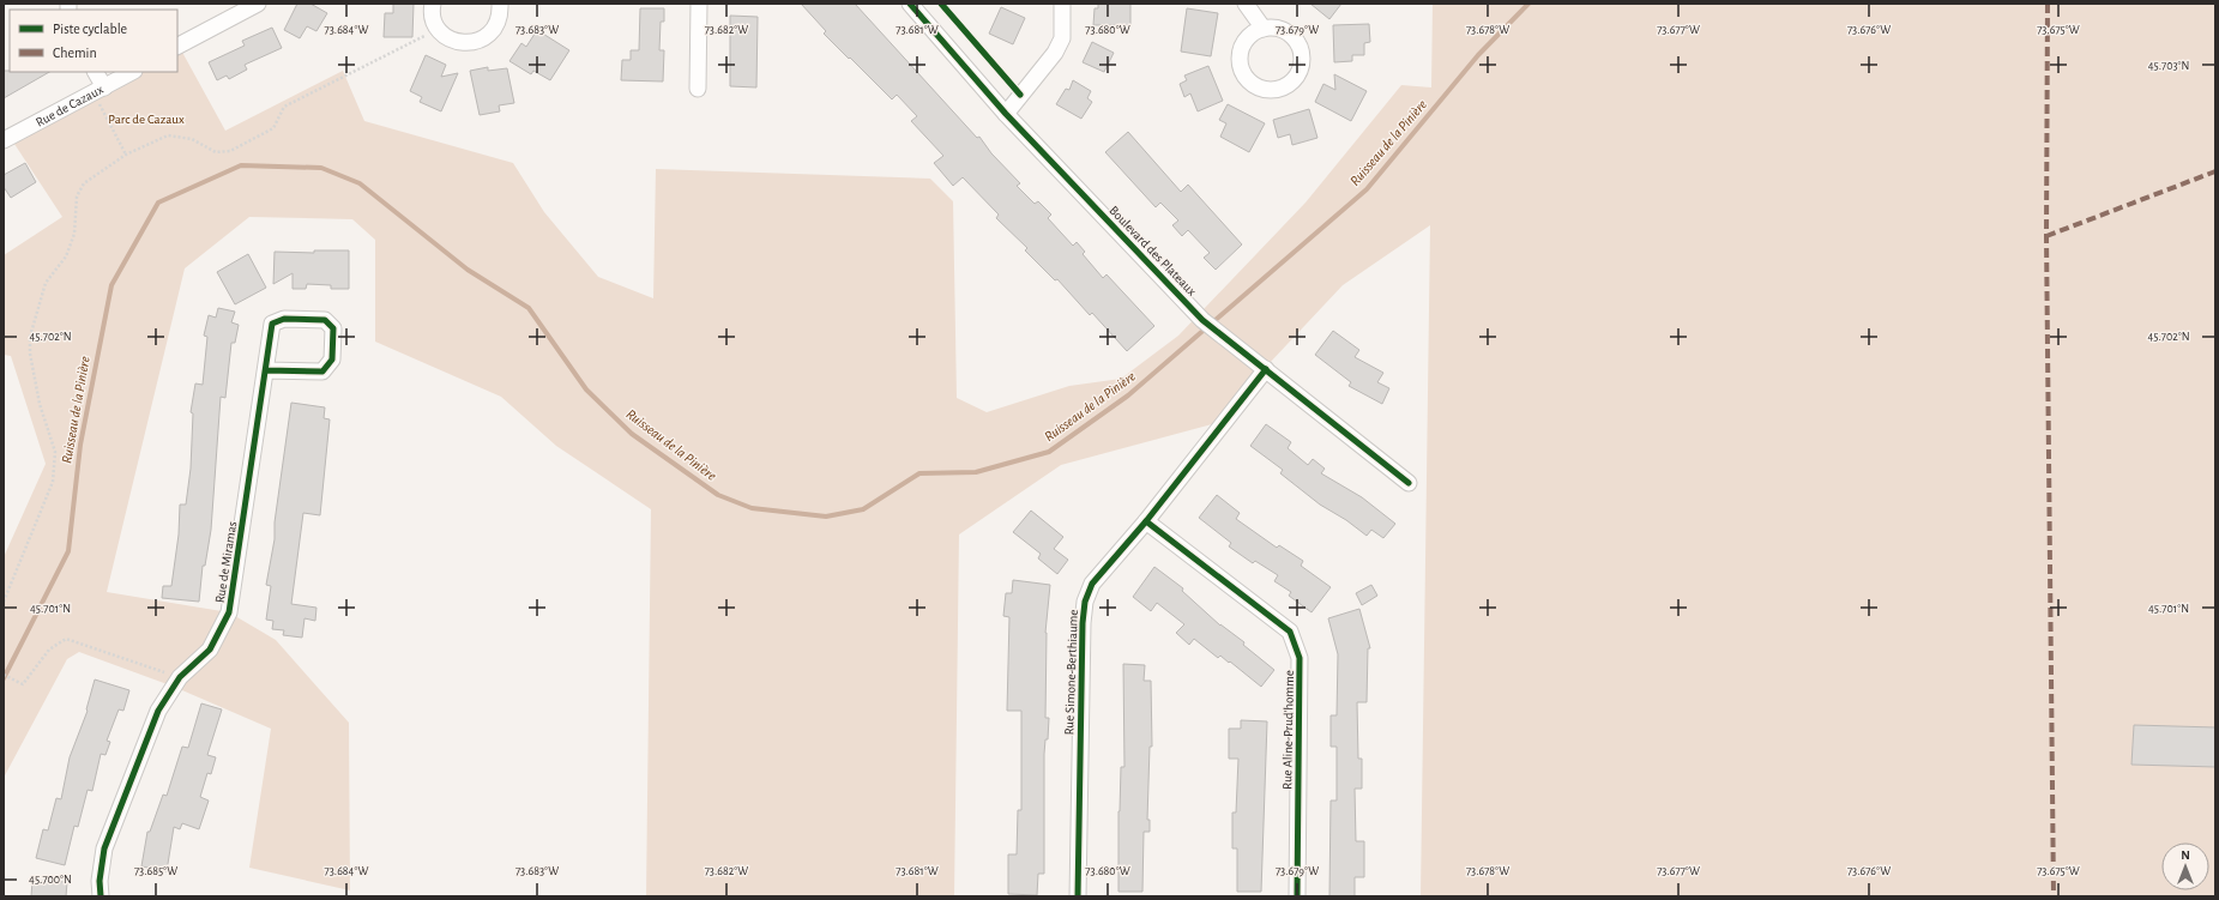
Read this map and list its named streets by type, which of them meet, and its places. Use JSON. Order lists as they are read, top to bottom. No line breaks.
{"streets":{"street":["Rue de Cazaux","Boulevard des Plateaux","Rue de Miramas","Rue Simone-Berthiaume","Rue Aline-Prud'homme"]},"crossings":[["Boulevard des Plateaux","Rue Simone-Berthiaume"],["Rue Simone-Berthiaume","Rue Aline-Prud'homme"]],"water":["Ruisseau de la Pinière"],"parks":["Parc de Cazaux"],"legend":["Piste cyclable","Chemin"],"north":"top","coordinates":["73.684°W","73.683°W","73.682°W","73.681°W","73.680°W","73.679°W","73.678°W","73.677°W","73.676°W","73.675°W","45.703°N","45.702°N","45.701°N","73.685°W","45.700°N"]}
